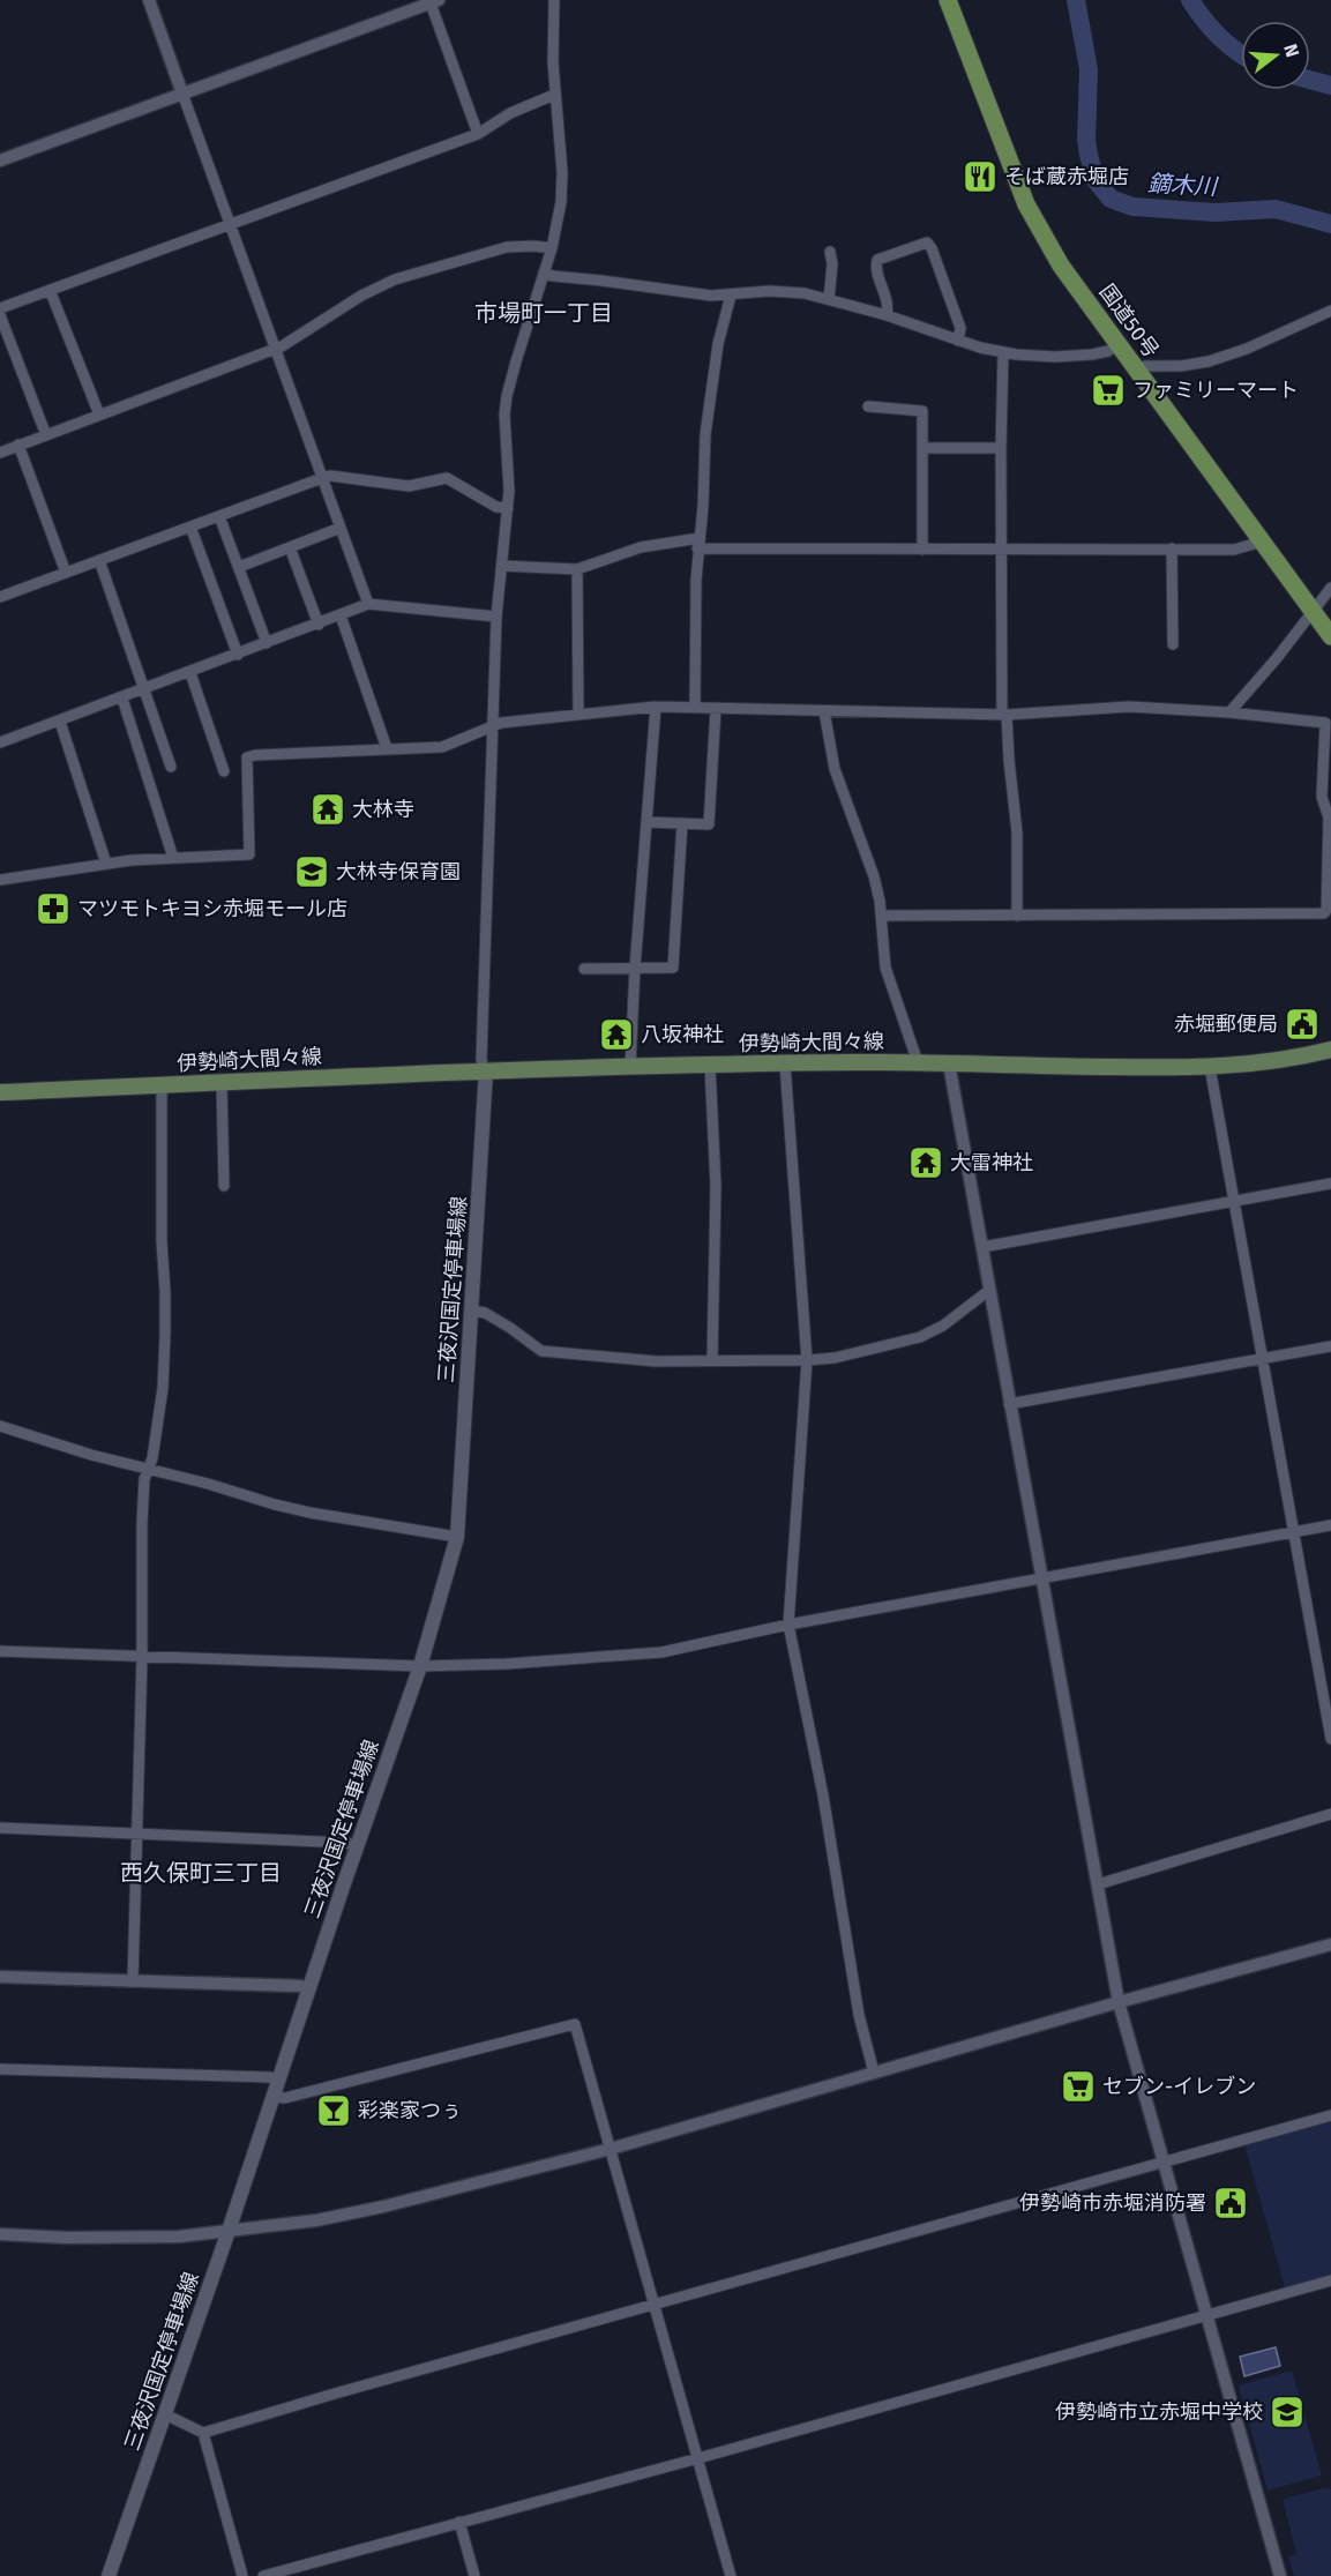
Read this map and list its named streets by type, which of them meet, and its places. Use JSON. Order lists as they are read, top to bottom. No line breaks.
{"streets":{"highway":["国道50号"],"main road":["伊勢崎大間々線","三夜沢国定停車場線"]},"crossings":[["伊勢崎大間々線","三夜沢国定停車場線"]],"districts":["市場町一丁目","西久保町三丁目"],"water":["鏑木川"],"places":{"restaurant":["そば蔵赤堀店"],"supermarket":["ファミリーマート","セブン-イレブン"],"temple":["大林寺","八坂神社","大雷神社"],"school or university":["大林寺保育園","伊勢崎市立赤堀中学校"],"pharmacy":["マツモトキヨシ赤堀モール店"],"public building":["赤堀郵便局","伊勢崎市赤堀消防署"],"bar":["彩楽家つぅ"]},"north":"right"}
